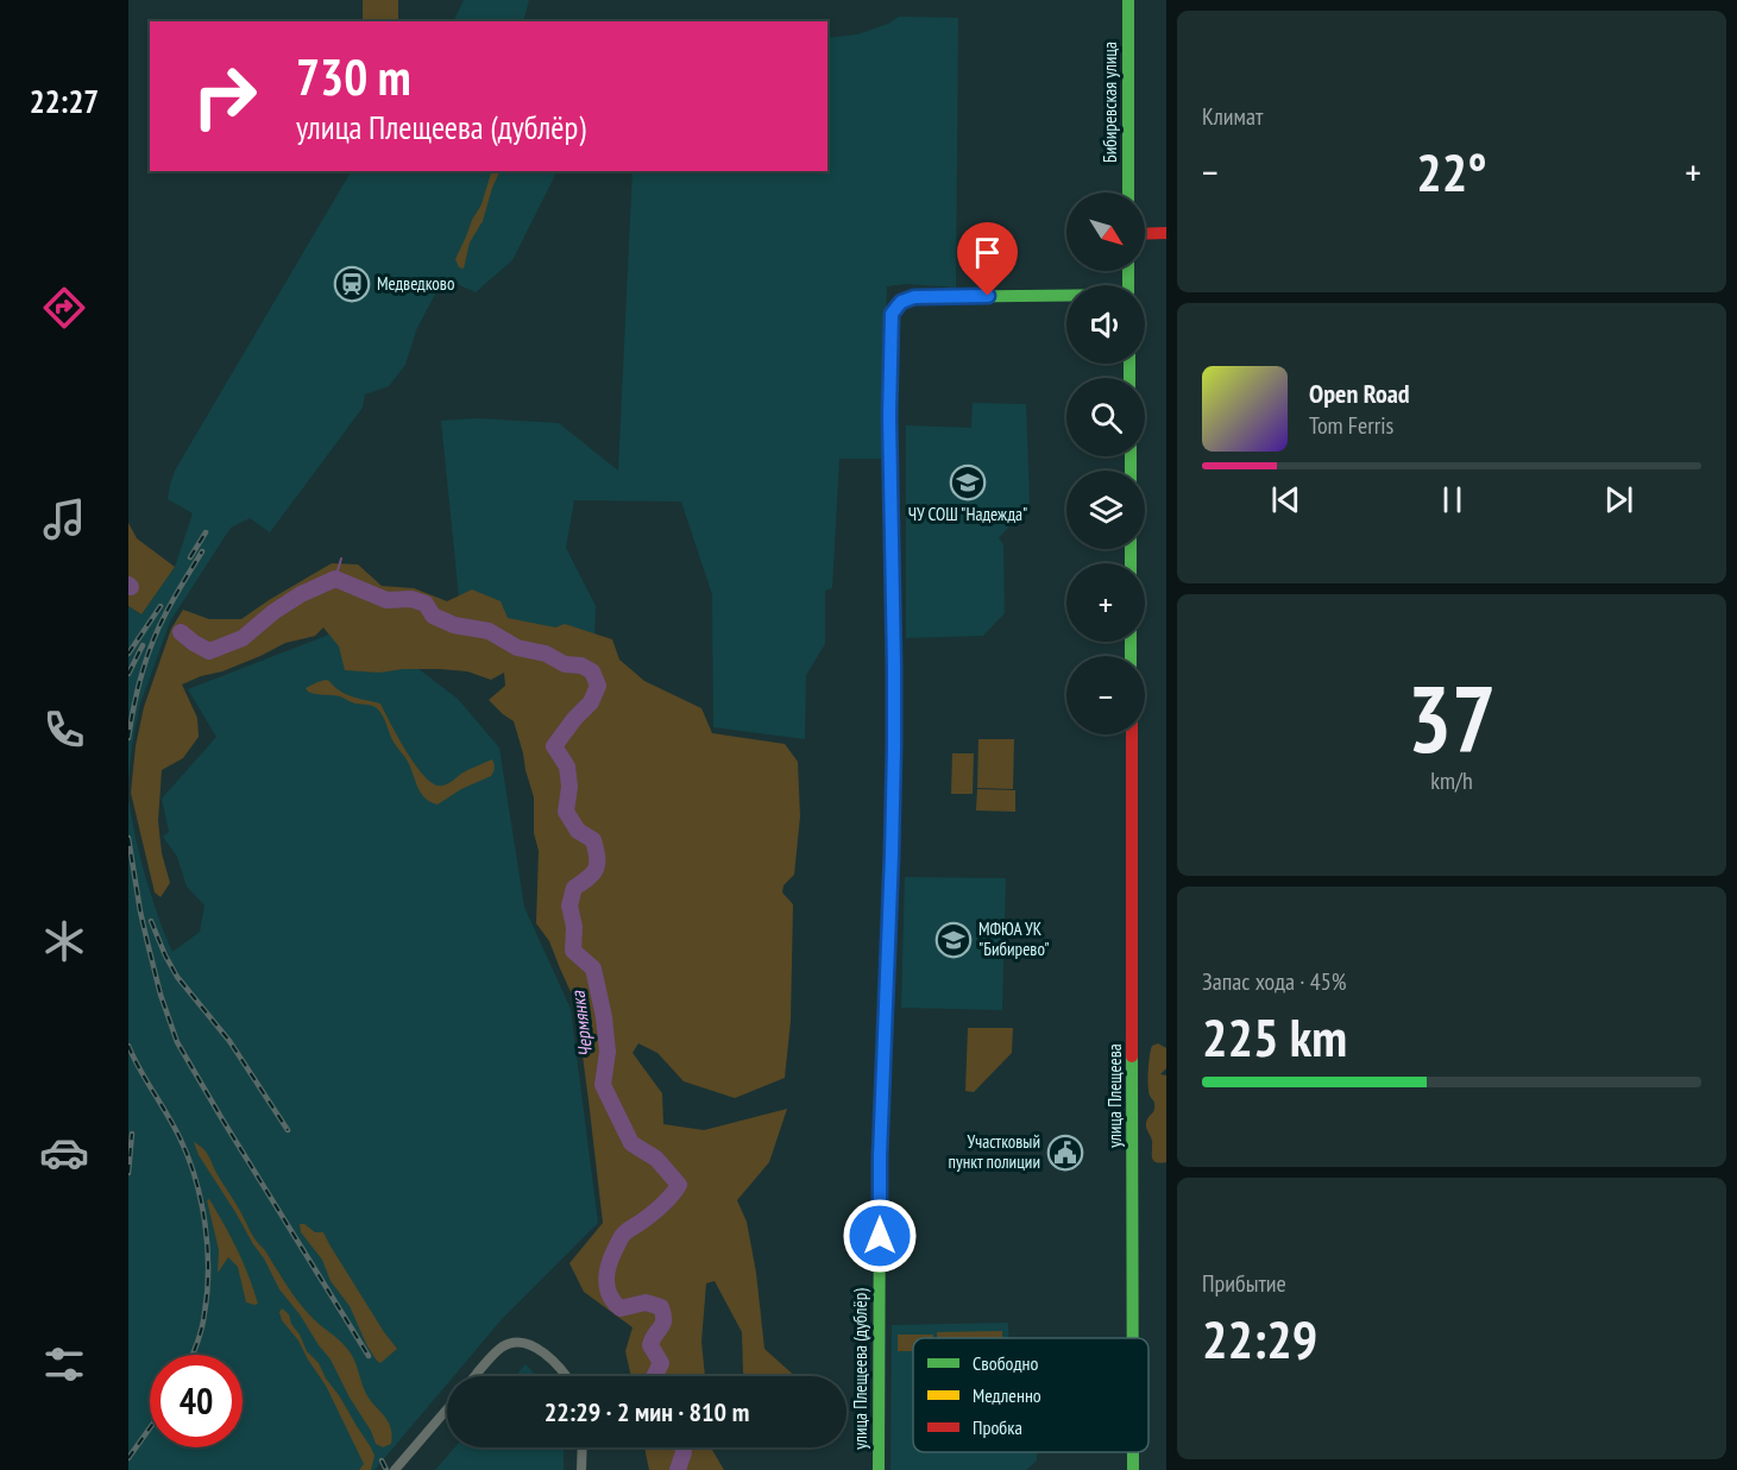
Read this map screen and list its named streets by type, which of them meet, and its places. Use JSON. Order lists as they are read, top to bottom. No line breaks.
{"streets":{"street":["Бибиревская улица","улица Плещеева","улица Плещеева (дублёр)"]},"water":["Чермянка"],"places":{"station":["Медведково"],"school or university":["ЧУ СОШ \"Надежда\"","МФЮА УК \"Бибирево\""],"public building":["Участковый пункт полиции"]},"legend":["Свободно","Медленно","Пробка"],"north":"bottom right","page":{"tabs":"22:27","tile":["Климат",["37","km/h"],["Запас хода · 45%","225 km"],["Прибытие","22:29"]],"turn":["730 m","улица Плещеева (дублёр)"],"heat":["−","22°","+"],"map_buttons":["+","−"],"song":["Open Road","Tom Ferris"],"limit":"40","trip":"22:29 · 2 мин · 810 m"}}
